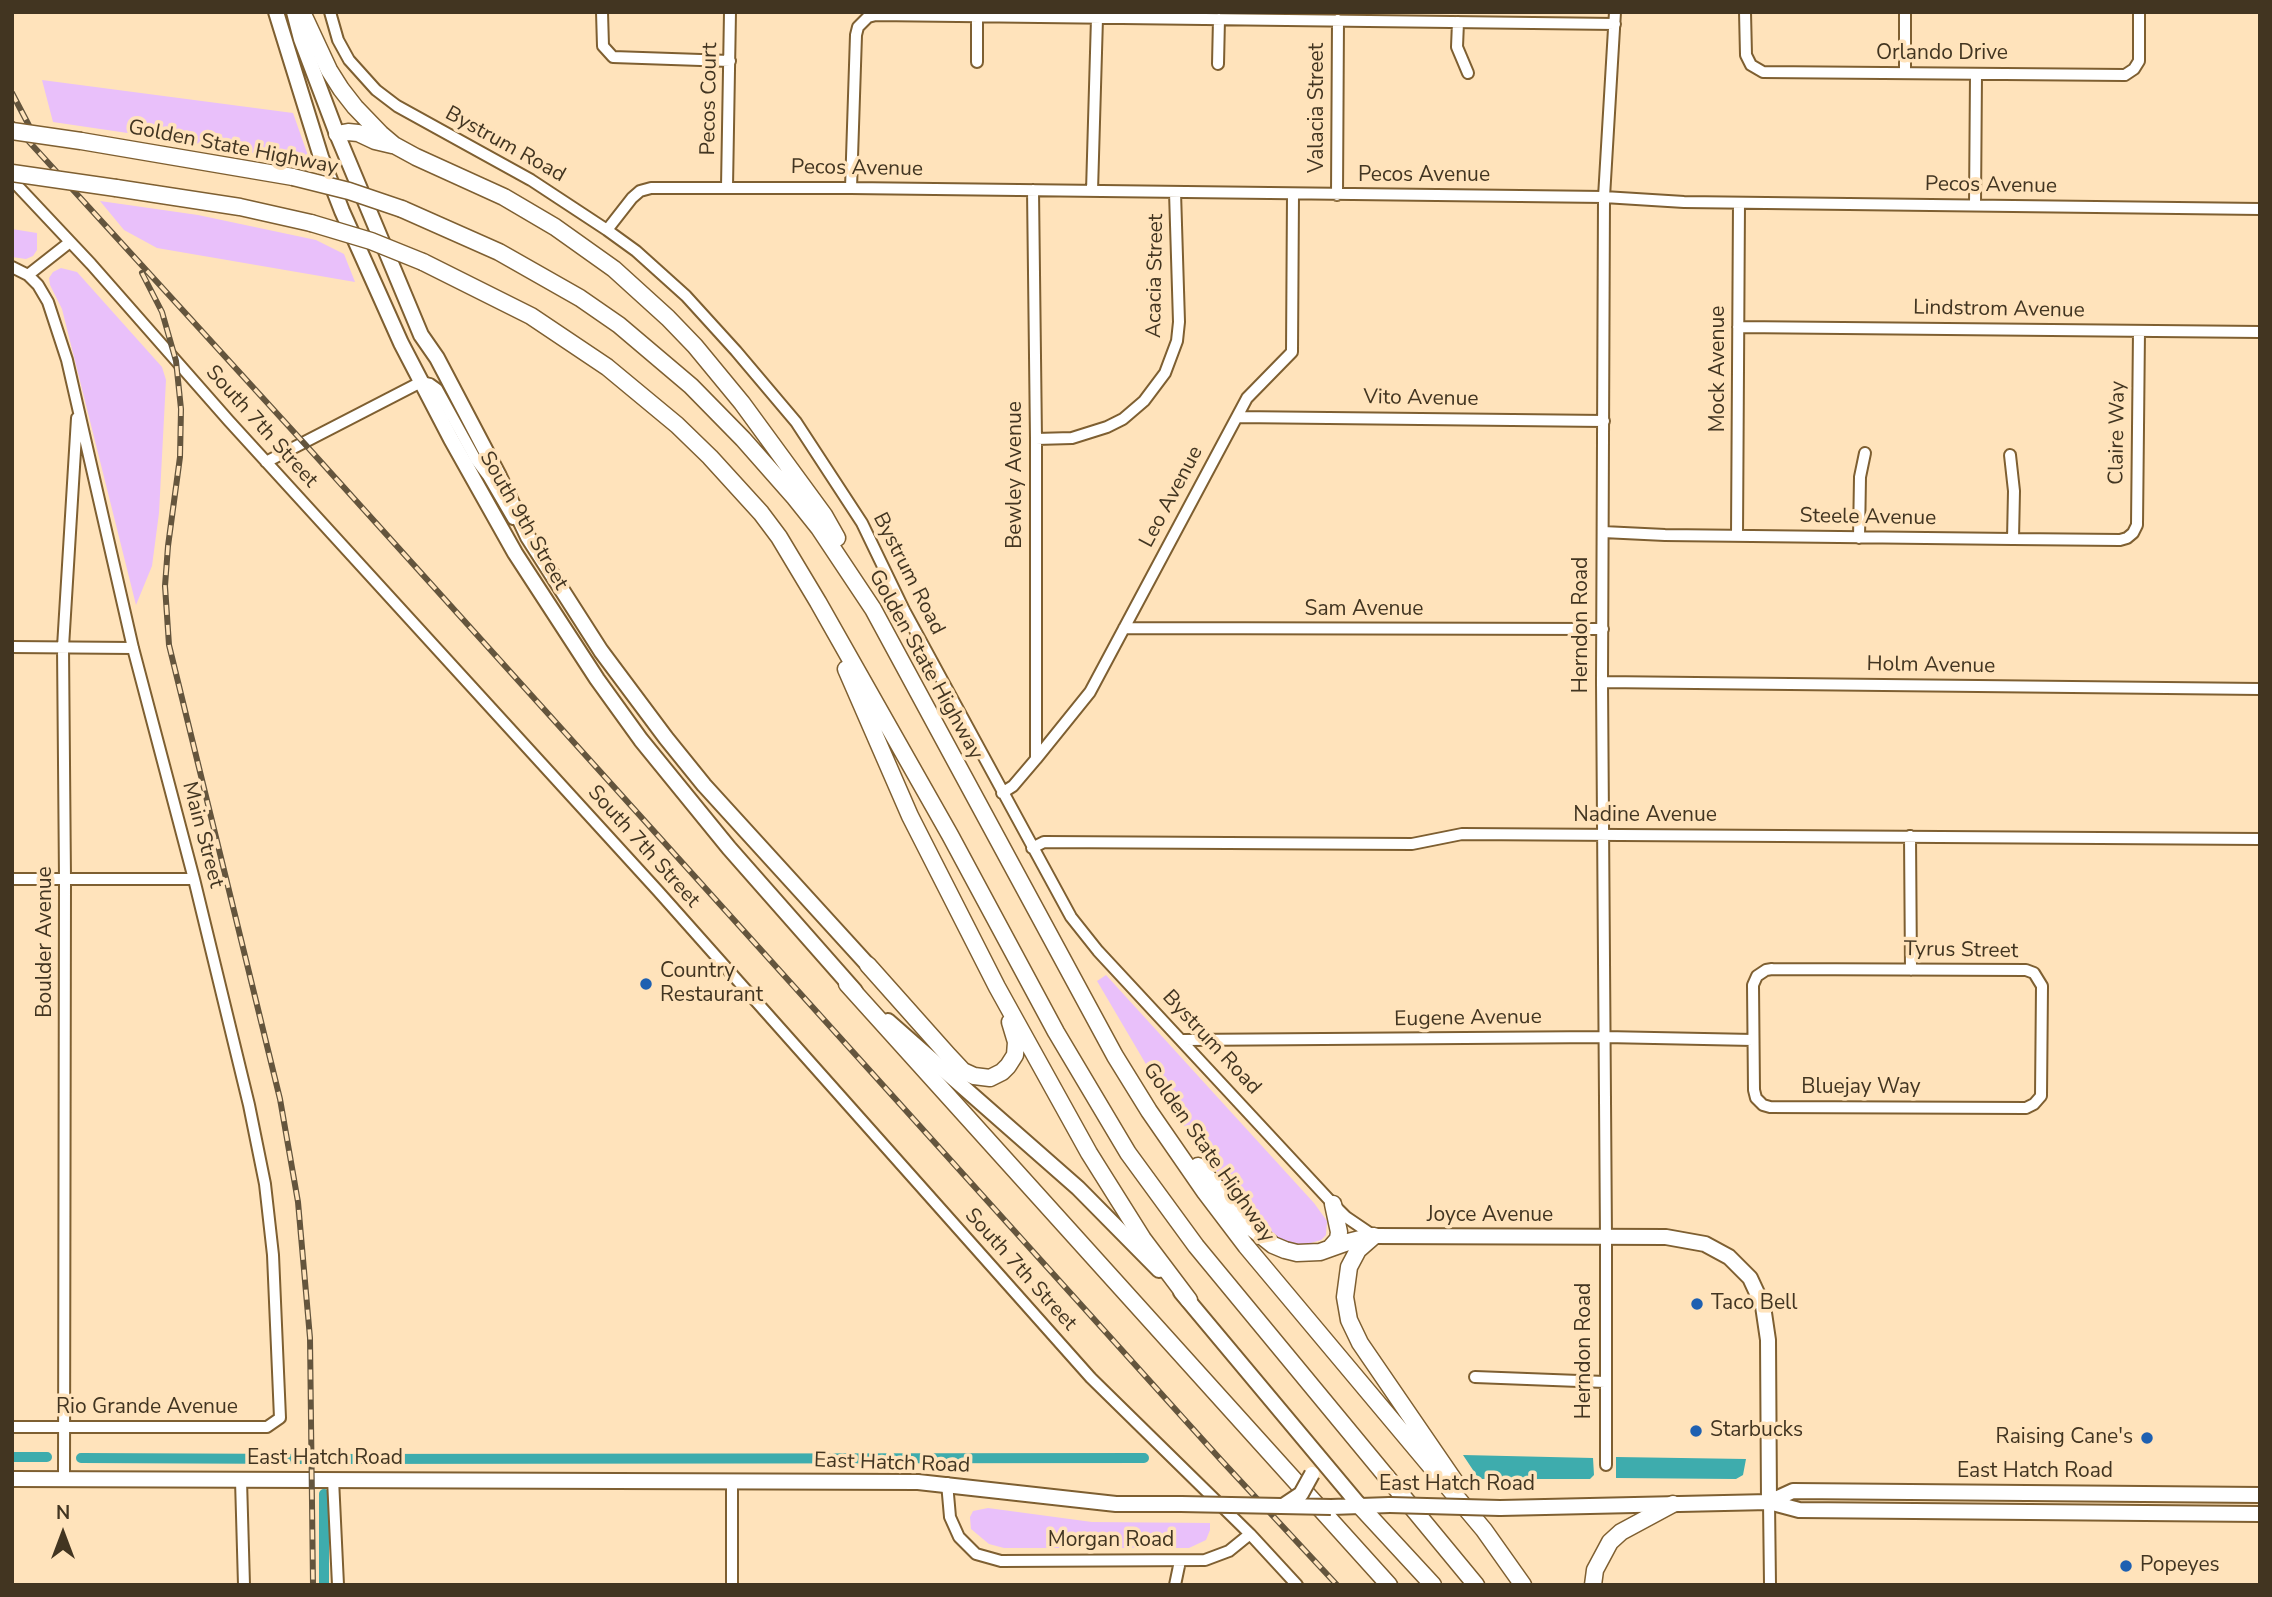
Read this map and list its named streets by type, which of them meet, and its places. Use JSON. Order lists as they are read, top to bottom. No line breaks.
{"streets":{"highway":["Golden State Highway"],"main road":["South 9th Street","Joyce Avenue","East Hatch Road"],"street":["Orlando Drive","Pecos Court","Valacia Street","Bystrum Road","Pecos Avenue","Acacia Street","Lindstrom Avenue","Mock Avenue","Vito Avenue","South 7th Street","Claire Way","Bewley Avenue","Leo Avenue","Steele Avenue","Sam Avenue","Herndon Road","Holm Avenue","Nadine Avenue","Main Street","Boulder Avenue","Tyrus Street","Eugene Avenue","Bluejay Way","Rio Grande Avenue","Morgan Road"]},"crossings":[["Pecos Court","Pecos Avenue"],["Valacia Street","Pecos Avenue"],["Bystrum Road","Pecos Avenue"],["Bystrum Road","Leo Avenue"],["Bystrum Road","Nadine Avenue"],["Bystrum Road","Eugene Avenue"],["Bystrum Road","Joyce Avenue"],["Pecos Avenue","Acacia Street"],["Pecos Avenue","Mock Avenue"],["Pecos Avenue","Bewley Avenue"],["Pecos Avenue","Leo Avenue"],["Pecos Avenue","Herndon Road"],["Acacia Street","Bewley Avenue"],["Lindstrom Avenue","Mock Avenue"],["Lindstrom Avenue","Claire Way"],["Mock Avenue","Steele Avenue"],["Vito Avenue","Leo Avenue"],["Vito Avenue","Herndon Road"],["South 7th Street","Morgan Road"],["Claire Way","Steele Avenue"],["Bewley Avenue","Leo Avenue"],["Leo Avenue","Sam Avenue"],["Steele Avenue","Herndon Road"],["South 9th Street","East Hatch Road"],["Sam Avenue","Herndon Road"],["Herndon Road","Holm Avenue"],["Herndon Road","Nadine Avenue"],["Herndon Road","Eugene Avenue"],["Herndon Road","Joyce Avenue"],["Main Street","Boulder Avenue"],["Main Street","Rio Grande Avenue"],["Boulder Avenue","Rio Grande Avenue"],["Boulder Avenue","East Hatch Road"],["Tyrus Street","Eugene Avenue"],["Tyrus Street","Bluejay Way"],["Eugene Avenue","Bluejay Way"],["East Hatch Road","Morgan Road"]],"places":["Country Restaurant","Taco Bell","Starbucks","Raising Cane's","Popeyes"],"north":"top"}
